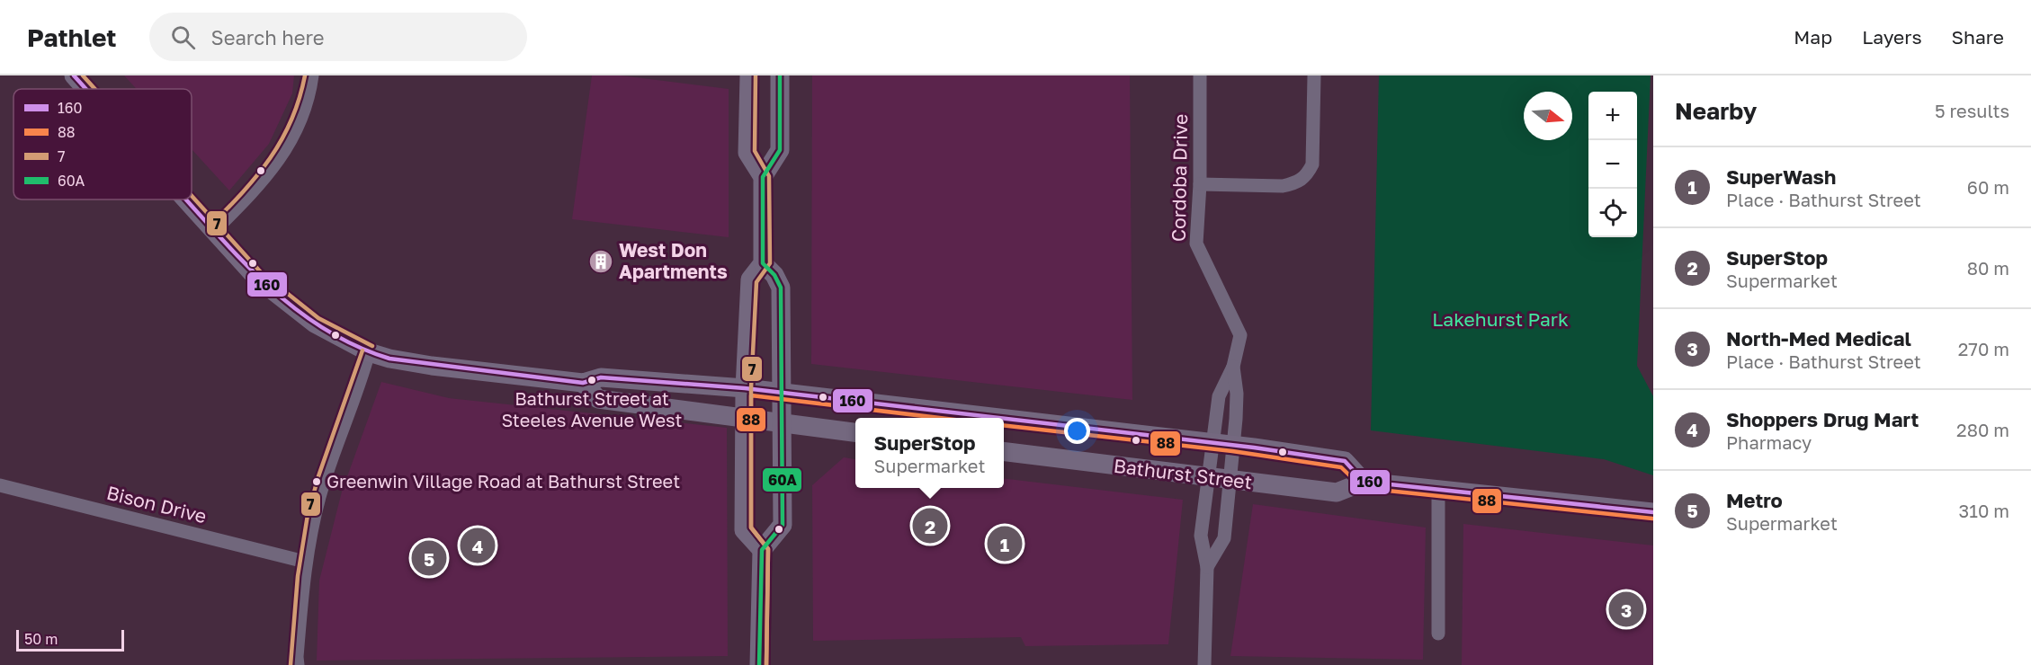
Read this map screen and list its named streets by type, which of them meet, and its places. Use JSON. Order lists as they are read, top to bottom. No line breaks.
{"streets":{"main road":["Bathurst Street"],"street":["Cordoba Drive","Bison Drive"]},"crossings":[["Cordoba Drive","Bathurst Street"]],"parks":["Lakehurst Park"],"places":{"building":["West Don Apartments"],"other":["Bathurst Street at Steeles Avenue West","Greenwin Village Road at Bathurst Street"]},"lines":["transit line 160","transit line 7","transit line 60A","transit line 88"],"legend":["160","88","7","60A"],"scale_bar":"50 m","north":"right","page":{"header":"Pathlet","search":"Search here","nav":["Map","Layers","Share"],"heading":["Nearby","5 results"],"map_buttons":["+","−"],"list":[{"mark":"1","name":"SuperWash","note":"Place · Bathurst Street","value":"60 m"},{"mark":"2","name":"SuperStop","note":"Supermarket","value":"80 m"},{"mark":"3","name":"North-Med Medical","note":"Place · Bathurst Street","value":"270 m"},{"mark":"4","name":"Shoppers Drug Mart","note":"Pharmacy","value":"280 m"},{"mark":"5","name":"Metro","note":"Supermarket","value":"310 m"}],"popup":["SuperStop","Supermarket"],"pins":["2","1","4","5","3"],"scale":"50 m"}}
